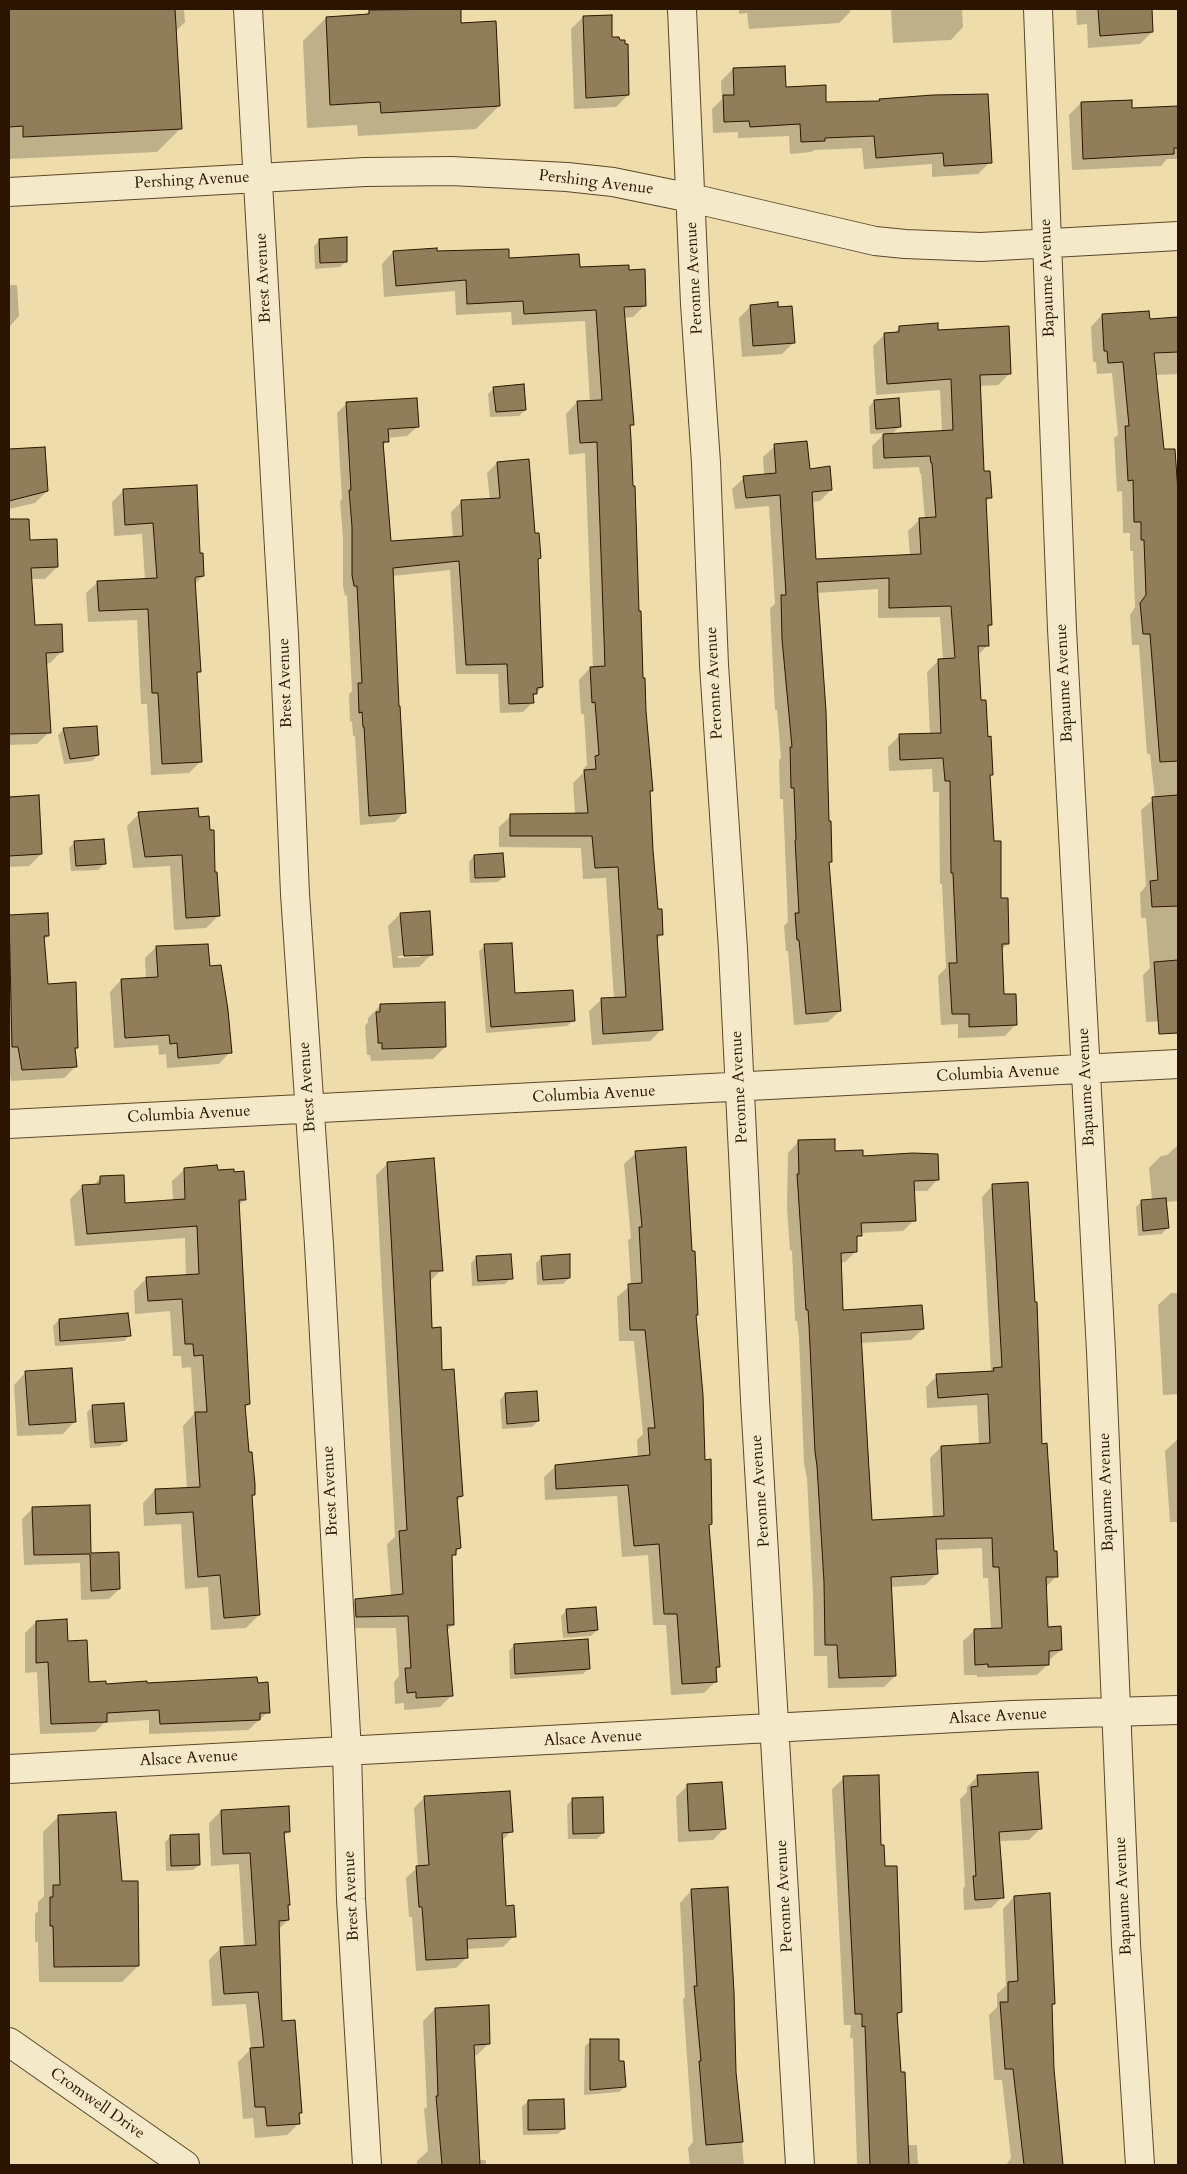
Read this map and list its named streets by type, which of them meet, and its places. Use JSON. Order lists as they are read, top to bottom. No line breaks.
{"streets":{"street":["Pershing Avenue","Brest Avenue","Peronne Avenue","Bapaume Avenue","Columbia Avenue","Alsace Avenue","Cromwell Drive"]},"crossings":[["Pershing Avenue","Brest Avenue"],["Pershing Avenue","Peronne Avenue"],["Pershing Avenue","Bapaume Avenue"],["Brest Avenue","Columbia Avenue"],["Brest Avenue","Alsace Avenue"],["Peronne Avenue","Columbia Avenue"],["Peronne Avenue","Alsace Avenue"],["Bapaume Avenue","Columbia Avenue"],["Bapaume Avenue","Alsace Avenue"]]}
